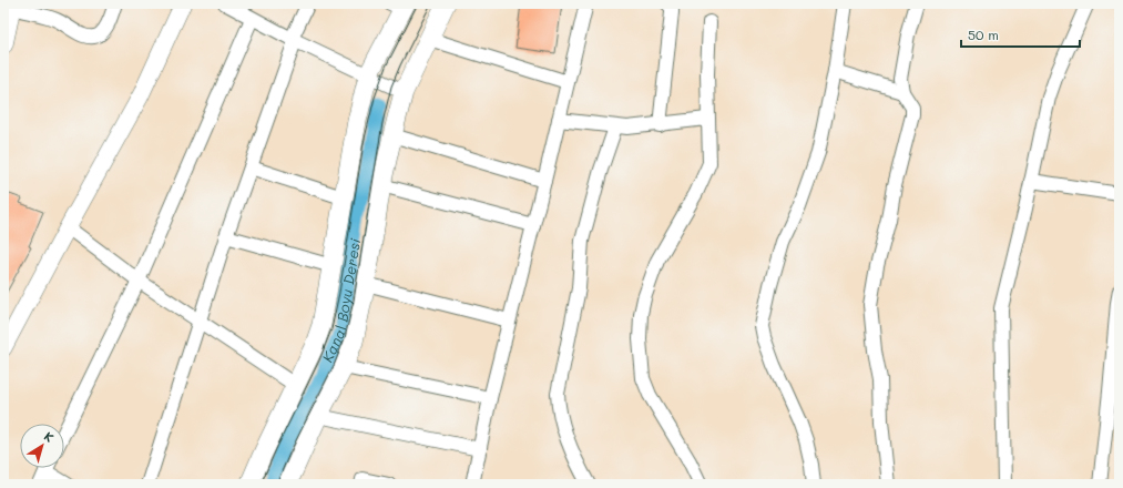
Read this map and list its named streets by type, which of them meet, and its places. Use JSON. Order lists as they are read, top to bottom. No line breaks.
{"water":["Kanal Boyu Deresi"],"scale_bar":"50 m","north":"top right"}
